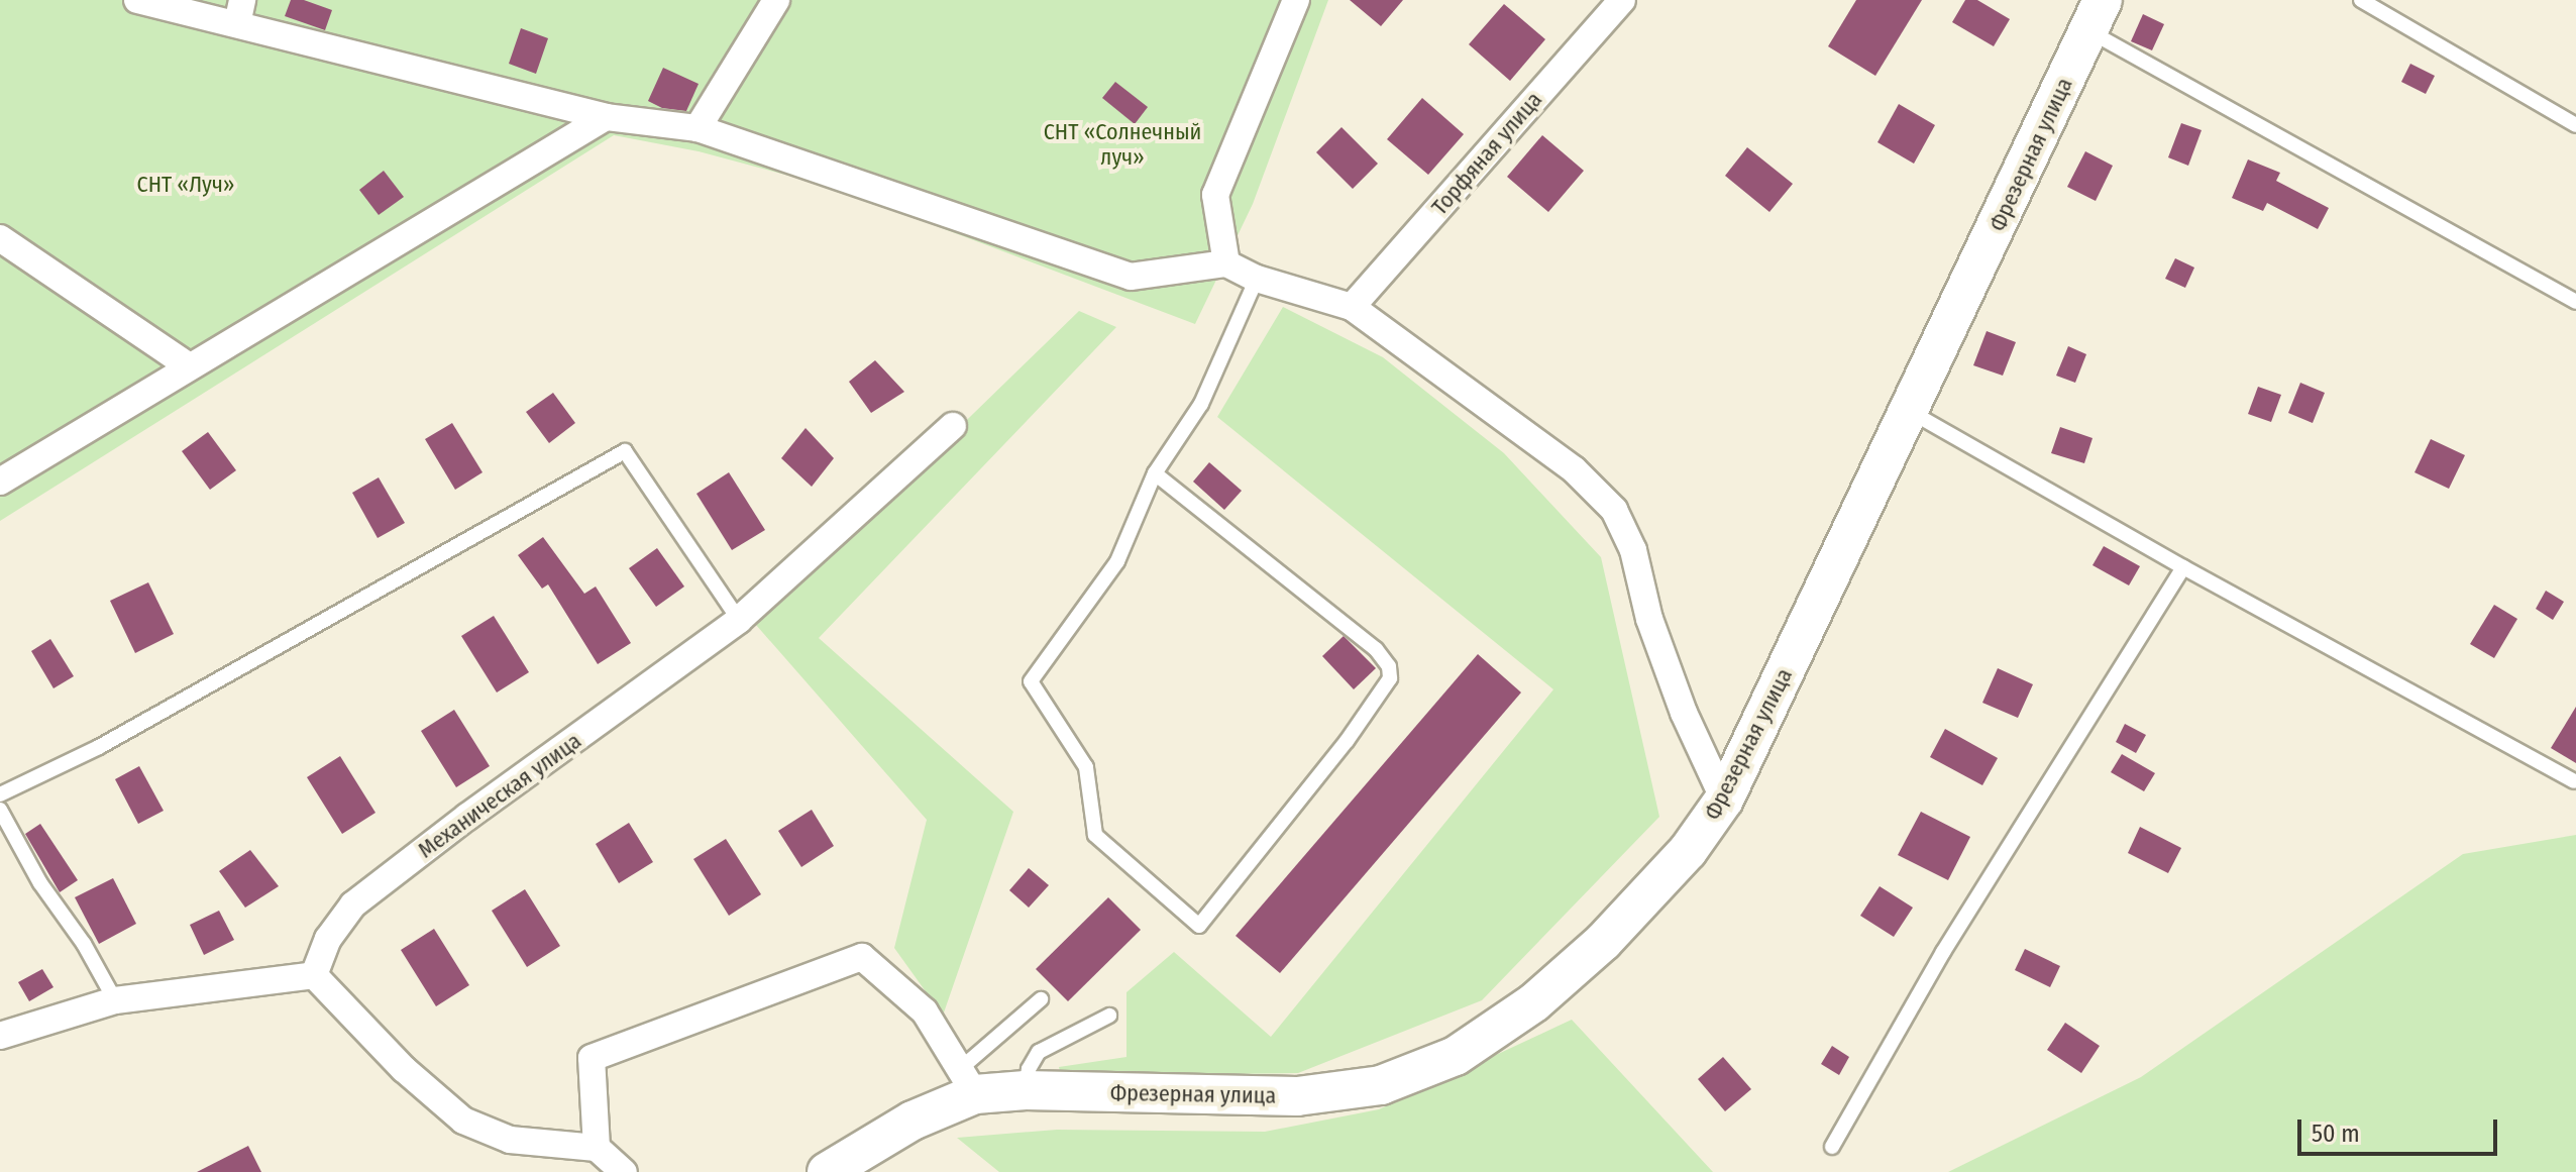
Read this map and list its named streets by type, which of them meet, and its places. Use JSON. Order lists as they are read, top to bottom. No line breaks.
{"streets":{"street":["Торфяная улица","Фрезерная улица","Механическая улица"]},"parks":["СНТ «Солнечный луч»","СНТ «Луч»"],"scale_bar":"50 m"}
